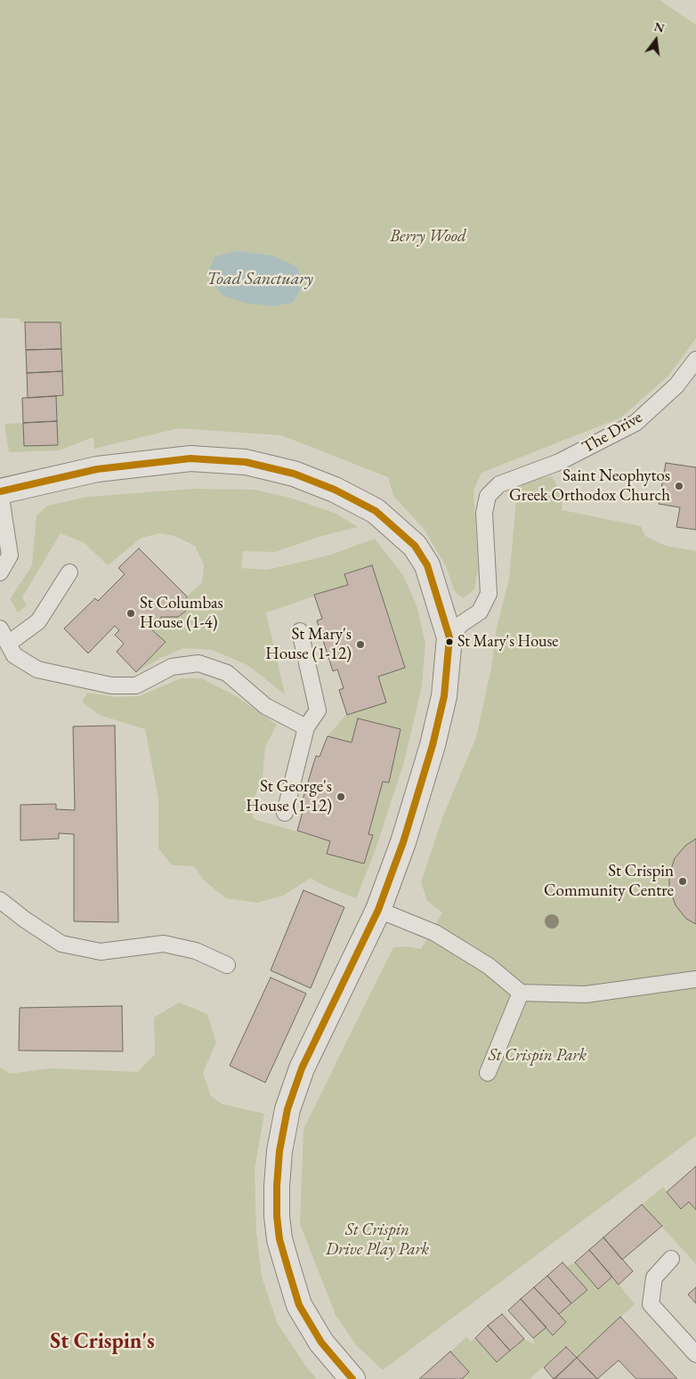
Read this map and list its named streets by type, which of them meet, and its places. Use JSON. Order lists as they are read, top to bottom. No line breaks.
{"streets":{"lane":["The Drive"]},"districts":["St Crispin's"],"water":["Toad Sanctuary"],"parks":["Berry Wood","St Crispin Park","St Crispin Drive Play Park"],"places":["Saint Neophytos Greek Orthodox Church","St Columbas House (1-4)","St Mary's House","St Mary's House (1-12)","St George's House (1-12)","St Crispin Community Centre"],"north":"top"}
